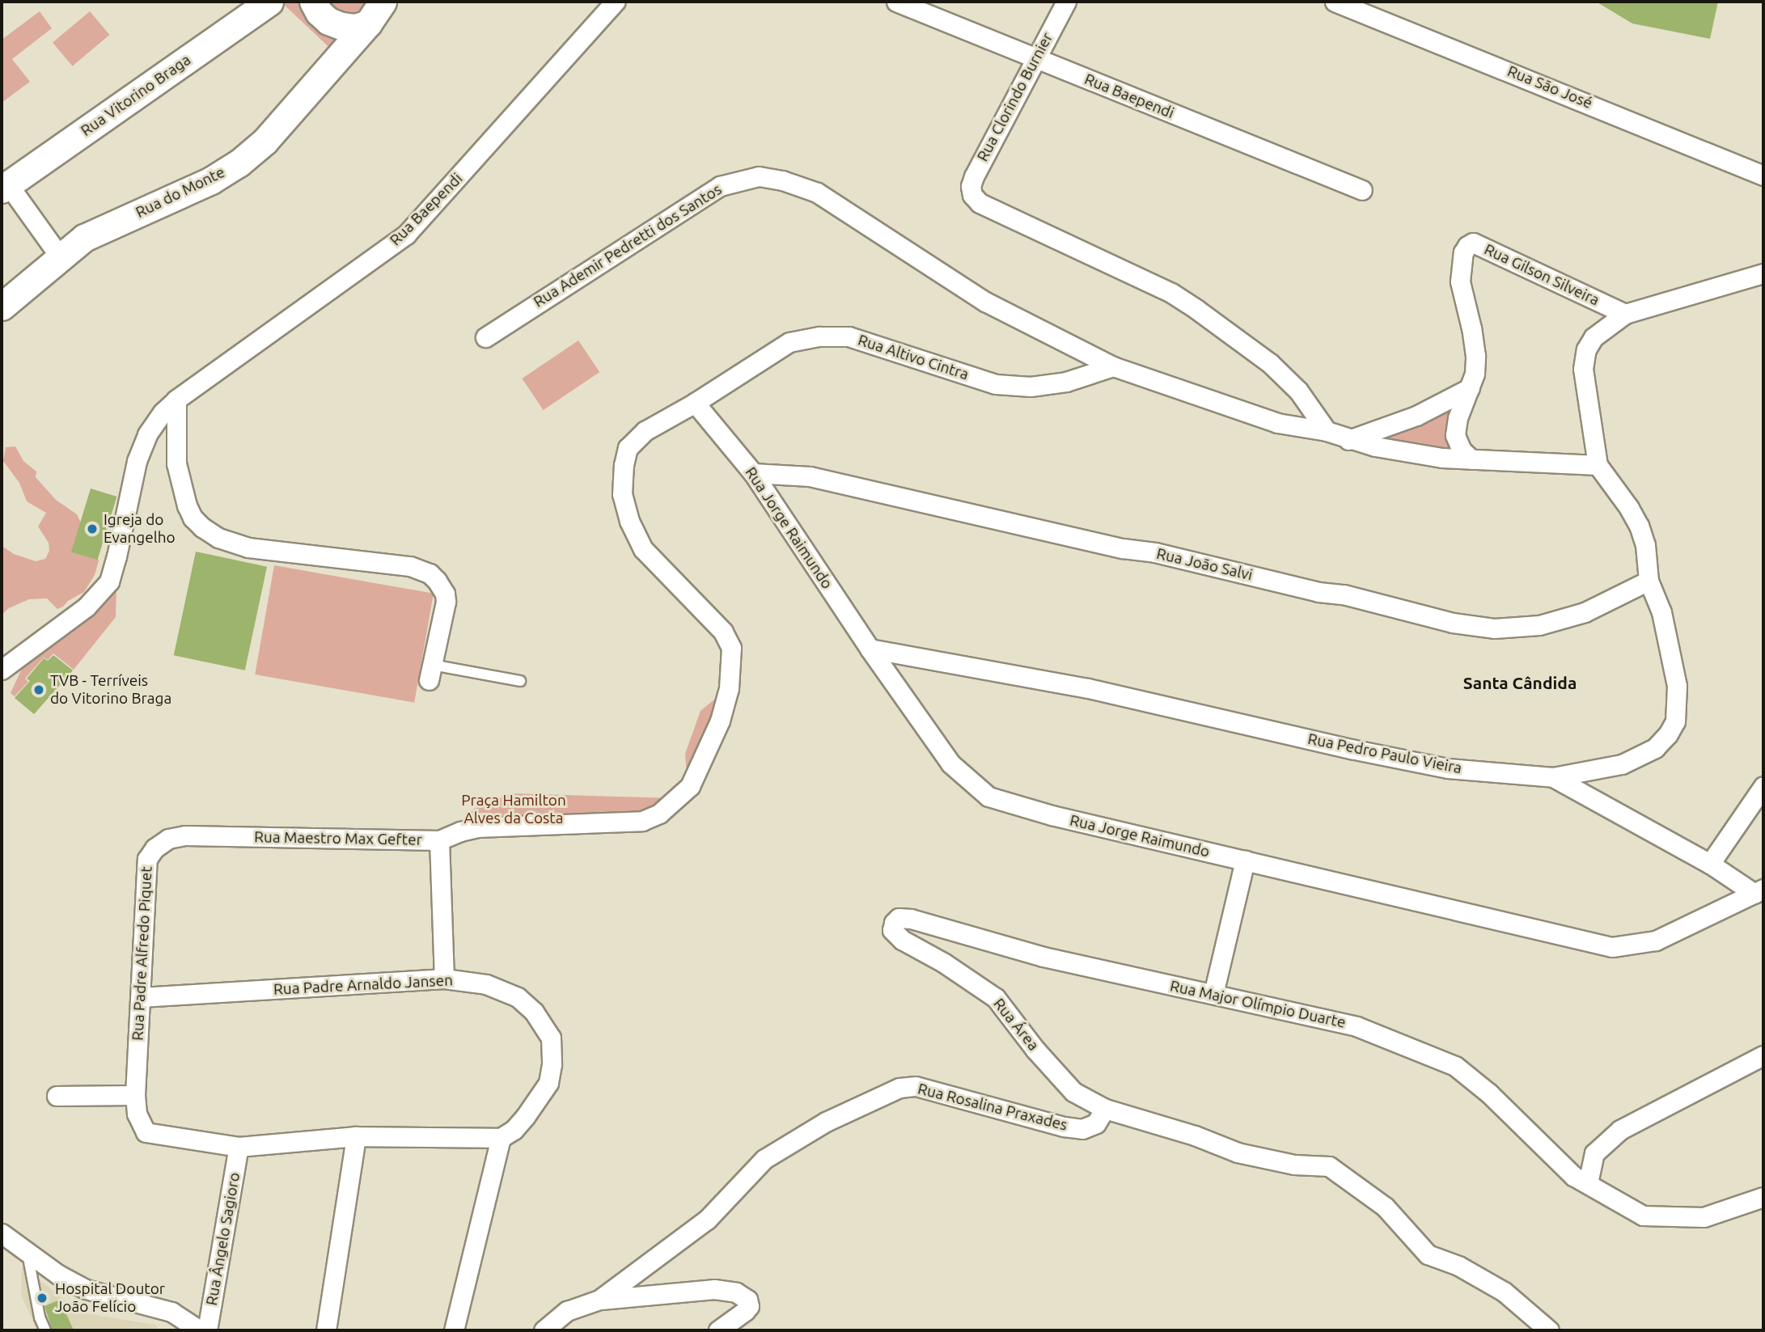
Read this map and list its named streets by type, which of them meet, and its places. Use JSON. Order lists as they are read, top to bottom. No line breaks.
{"streets":{"main road":["Rua Vitorino Braga","Rua do Monte"],"street":["Rua São José","Rua Baependi","Rua Clorindo Burnier","Rua Ademir Pedretti dos Santos","Rua Gilson Silveira","Rua Altivo Cintra","Rua Jorge Raimundo","Rua João Salvi","Rua Pedro Paulo Vieira","Rua Maestro Max Gefter","Rua Padre Alfredo Piquet","Rua Padre Arnaldo Jansen","Rua Major Olímpio Duarte","Rua Área","Rua Rosalina Praxades","Rua Ângelo Sagioro"]},"crossings":[["Rua Baependi","Rua Clorindo Burnier"],["Rua Clorindo Burnier","Rua Ademir Pedretti dos Santos"],["Rua Ademir Pedretti dos Santos","Rua Gilson Silveira"],["Rua Ademir Pedretti dos Santos","Rua Altivo Cintra"],["Rua Ademir Pedretti dos Santos","Rua Pedro Paulo Vieira"],["Rua Gilson Silveira","Rua Pedro Paulo Vieira"],["Rua Altivo Cintra","Rua Jorge Raimundo"],["Rua Altivo Cintra","Rua Maestro Max Gefter"],["Rua Jorge Raimundo","Rua João Salvi"],["Rua Jorge Raimundo","Rua Pedro Paulo Vieira"],["Rua Jorge Raimundo","Rua Maestro Max Gefter"],["Rua João Salvi","Rua Pedro Paulo Vieira"],["Rua Maestro Max Gefter","Rua Padre Alfredo Piquet"],["Rua Padre Alfredo Piquet","Rua Padre Arnaldo Jansen"],["Rua Padre Alfredo Piquet","Rua Ângelo Sagioro"],["Rua Major Olímpio Duarte","Rua Área"],["Rua Área","Rua Rosalina Praxades"]],"districts":["Santa Cândida"],"parks":["Praça Hamilton Alves da Costa"],"places":["Igreja do Evangelho","TVB - Terríveis do Vitorino Braga","Hospital Doutor João Felício"]}
